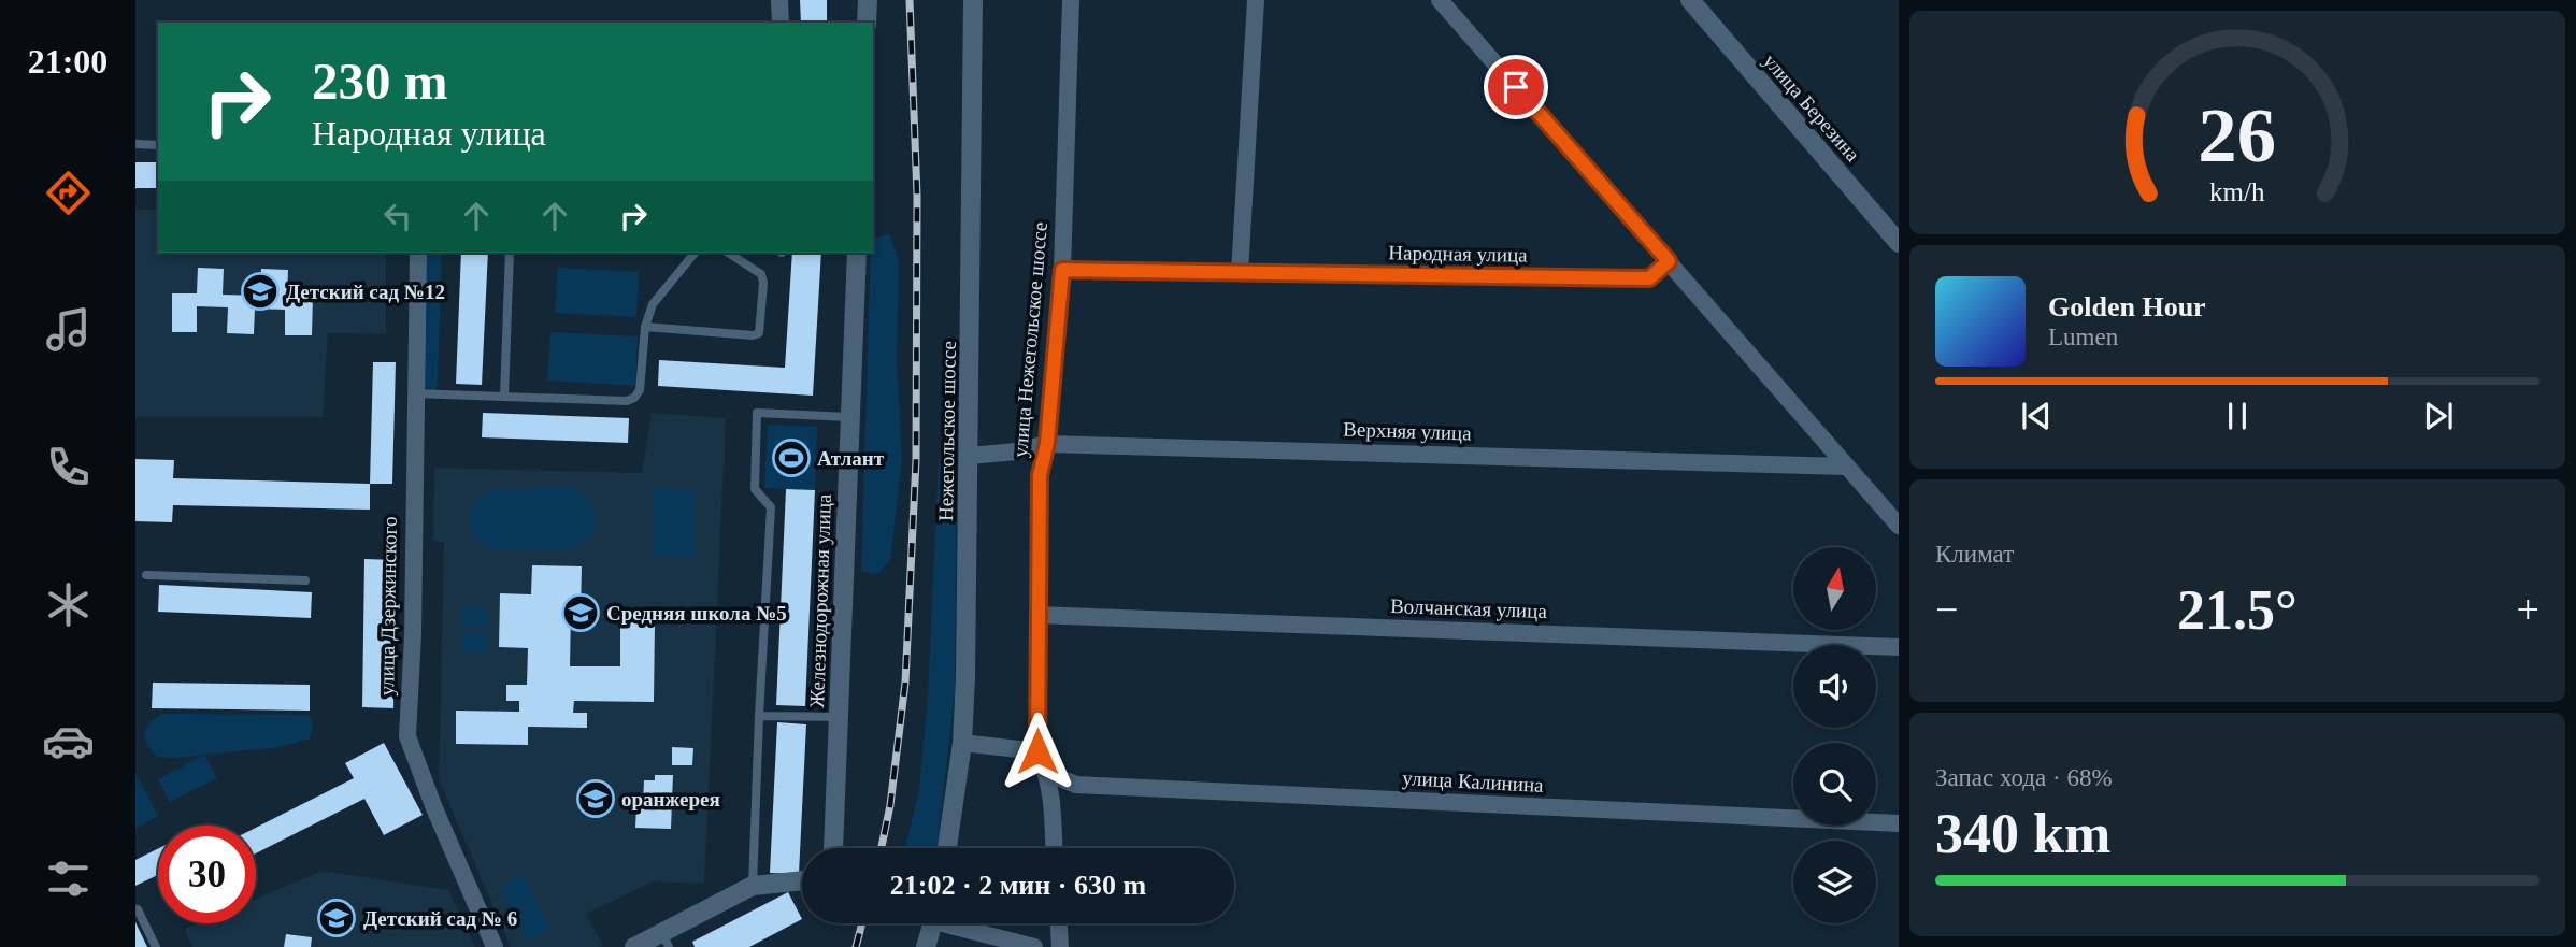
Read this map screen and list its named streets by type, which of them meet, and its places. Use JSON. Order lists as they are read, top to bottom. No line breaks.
{"streets":{"street":["улица Березина","Народная улица","улица Нежегольское шоссе","Нежегольское шоссе","Верхняя улица","Железнодорожная улица","улица Дзержинского","Волчанская улица","улица Калинина"]},"crossings":[["Народная улица","улица Нежегольское шоссе"],["улица Нежегольское шоссе","Верхняя улица"],["улица Нежегольское шоссе","Волчанская улица"],["улица Нежегольское шоссе","улица Калинина"],["Нежегольское шоссе","Верхняя улица"]],"places":{"school or university":["Детский сад №12","Средняя школа №5","оранжерея","Детский сад № 6"],"sports":["Атлант"]},"north":"top","page":{"tabs":"21:00","turn":["230 m","Народная улица"],"song":["Golden Hour","Lumen"],"tile":["Климат",["Запас хода · 68%","340 km"]],"heat":["−","21.5°","+"],"limit":"30","trip":"21:02 · 2 мин · 630 m","gauge":["26","km/h"]}}
